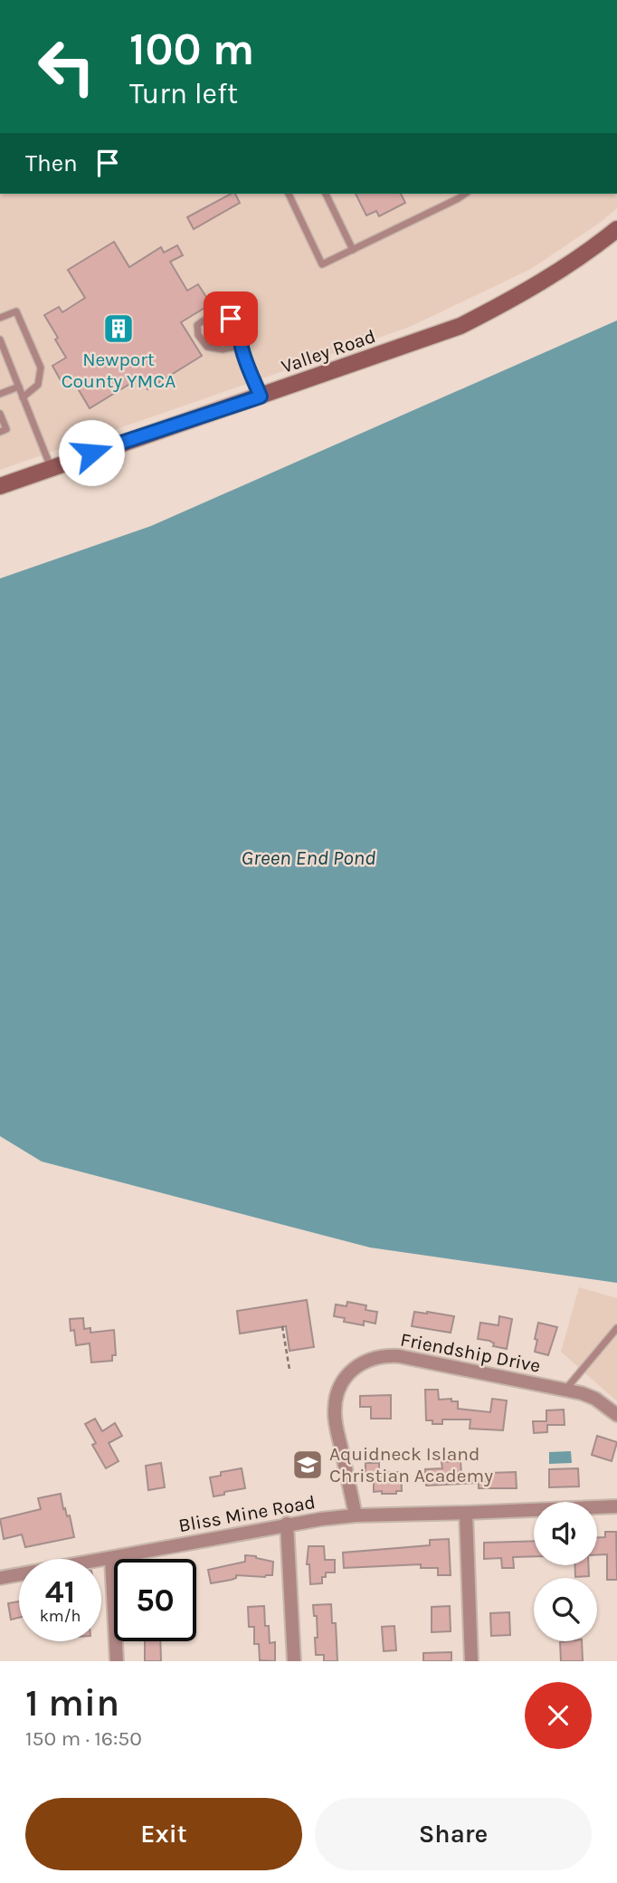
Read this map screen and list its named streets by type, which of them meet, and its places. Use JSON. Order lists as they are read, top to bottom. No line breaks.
{"streets":{"main road":["Valley Road"],"street":["Friendship Drive","Bliss Mine Road"]},"crossings":[["Friendship Drive","Bliss Mine Road"]],"water":["Green End Pond"],"places":{"building":["Newport County YMCA"],"school or university":["Aquidneck Island Christian Academy"]},"page":{"turn":["100 m","Turn left"],"then":"Then","speed":"41 km/h","limit":"50","heading":["1 min","150 m · 16:50"],"buttons":["Exit","Share"]}}
